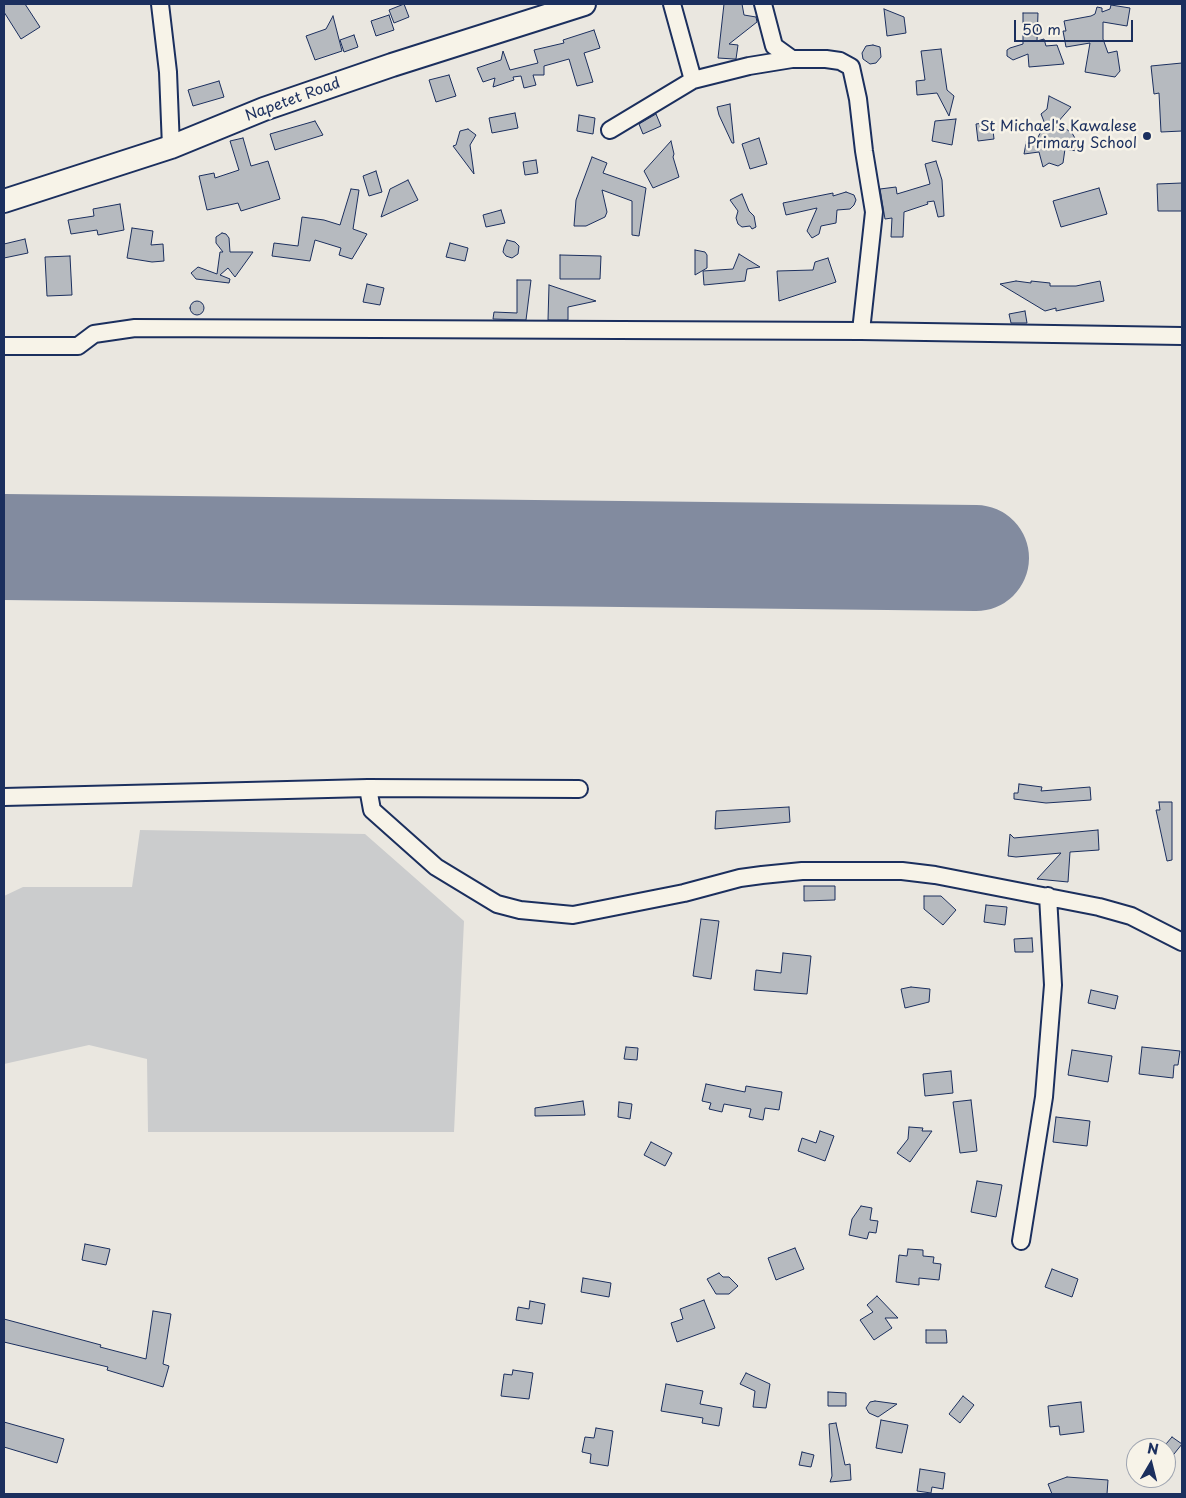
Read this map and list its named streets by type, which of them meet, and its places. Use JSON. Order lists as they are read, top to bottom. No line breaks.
{"streets":{"main road":["Napetet Road"]},"places":["St Michael's Kawalese Primary School"],"scale_bar":"50 m","north":"top"}
